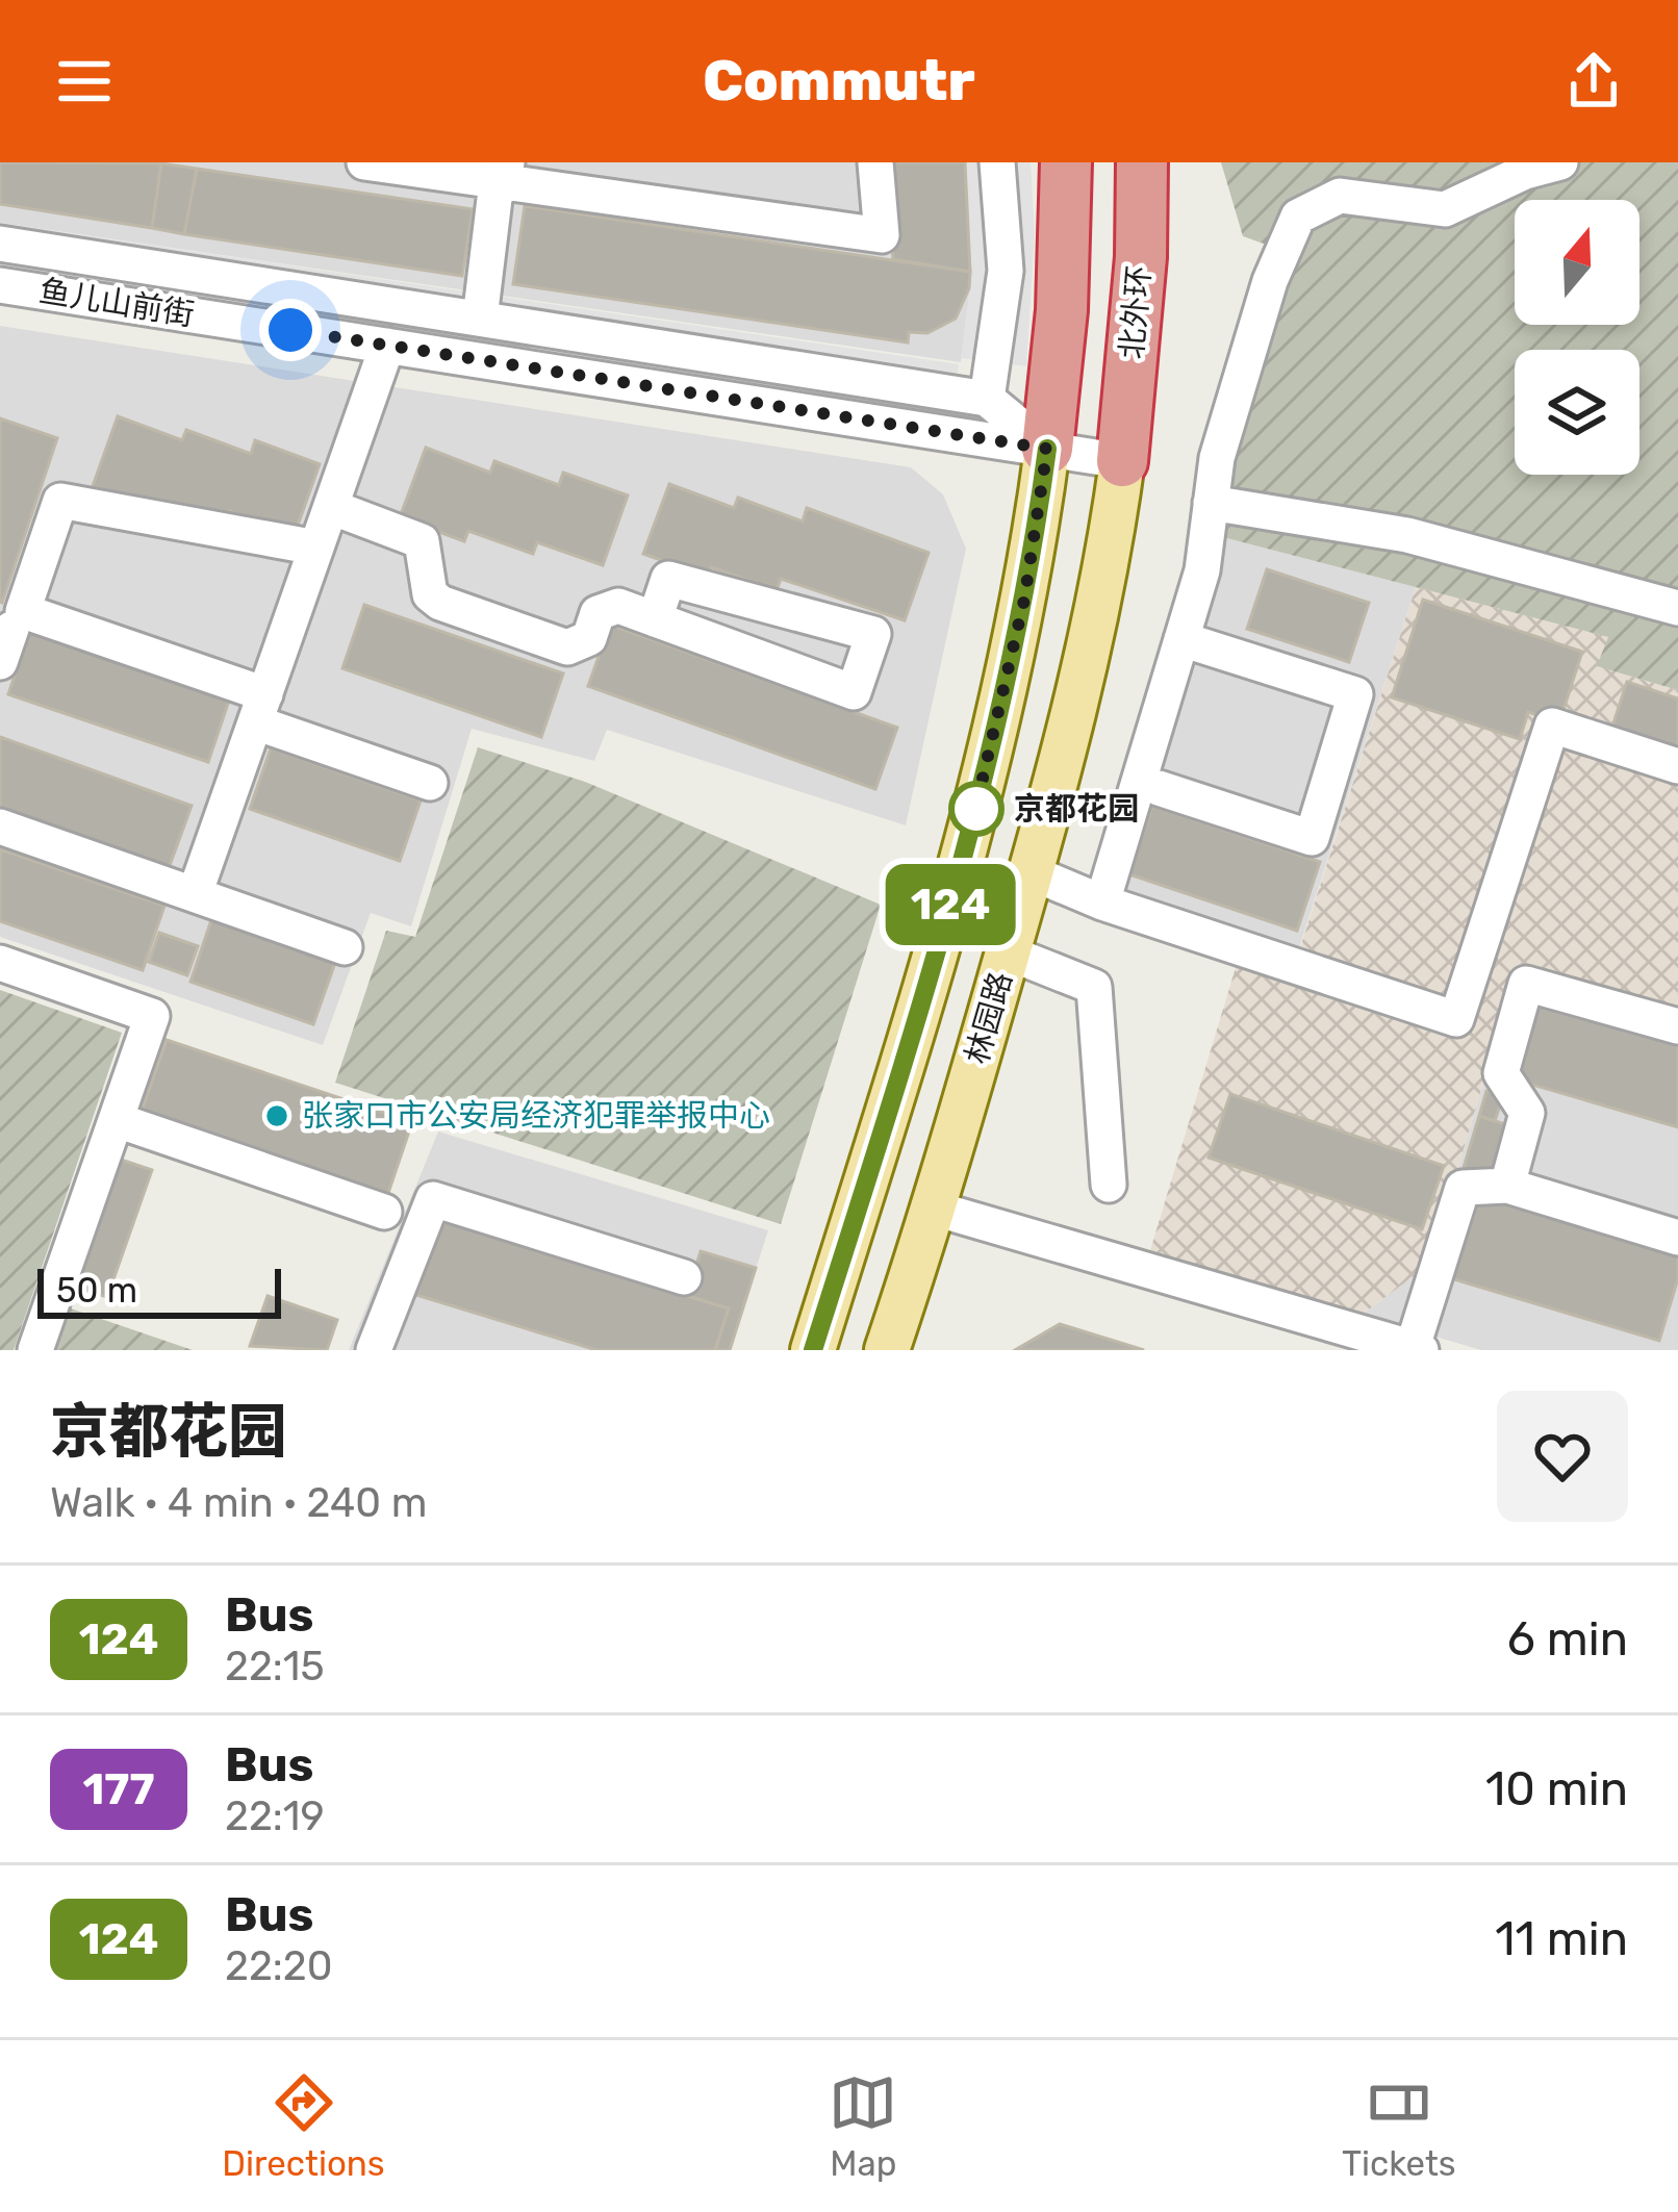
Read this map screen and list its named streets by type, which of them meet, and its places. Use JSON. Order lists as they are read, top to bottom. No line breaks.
{"streets":{"highway":["北外环"],"main road":["林园路"],"street":["鱼儿山前街"]},"crossings":[["鱼儿山前街","北外环"],["鱼儿山前街","林园路"],["北外环","林园路"]],"places":["京都花园","张家口市公安局经济犯罪举报中心"],"lines":["bus line 124"],"scale_bar":"50 m","north":"top","page":{"header":"Commutr","on_map":"124","scale":"50 m","heading":["京都花园","Walk · 4 min · 240 m"],"list":[{"mark":"124","name":"Bus","note":"22:15","value":"6 min"},{"mark":"177","name":"Bus","note":"22:19","value":"10 min"},{"mark":"124","name":"Bus","note":"22:20","value":"11 min"}],"tabs":["Directions","Map","Tickets"]}}
